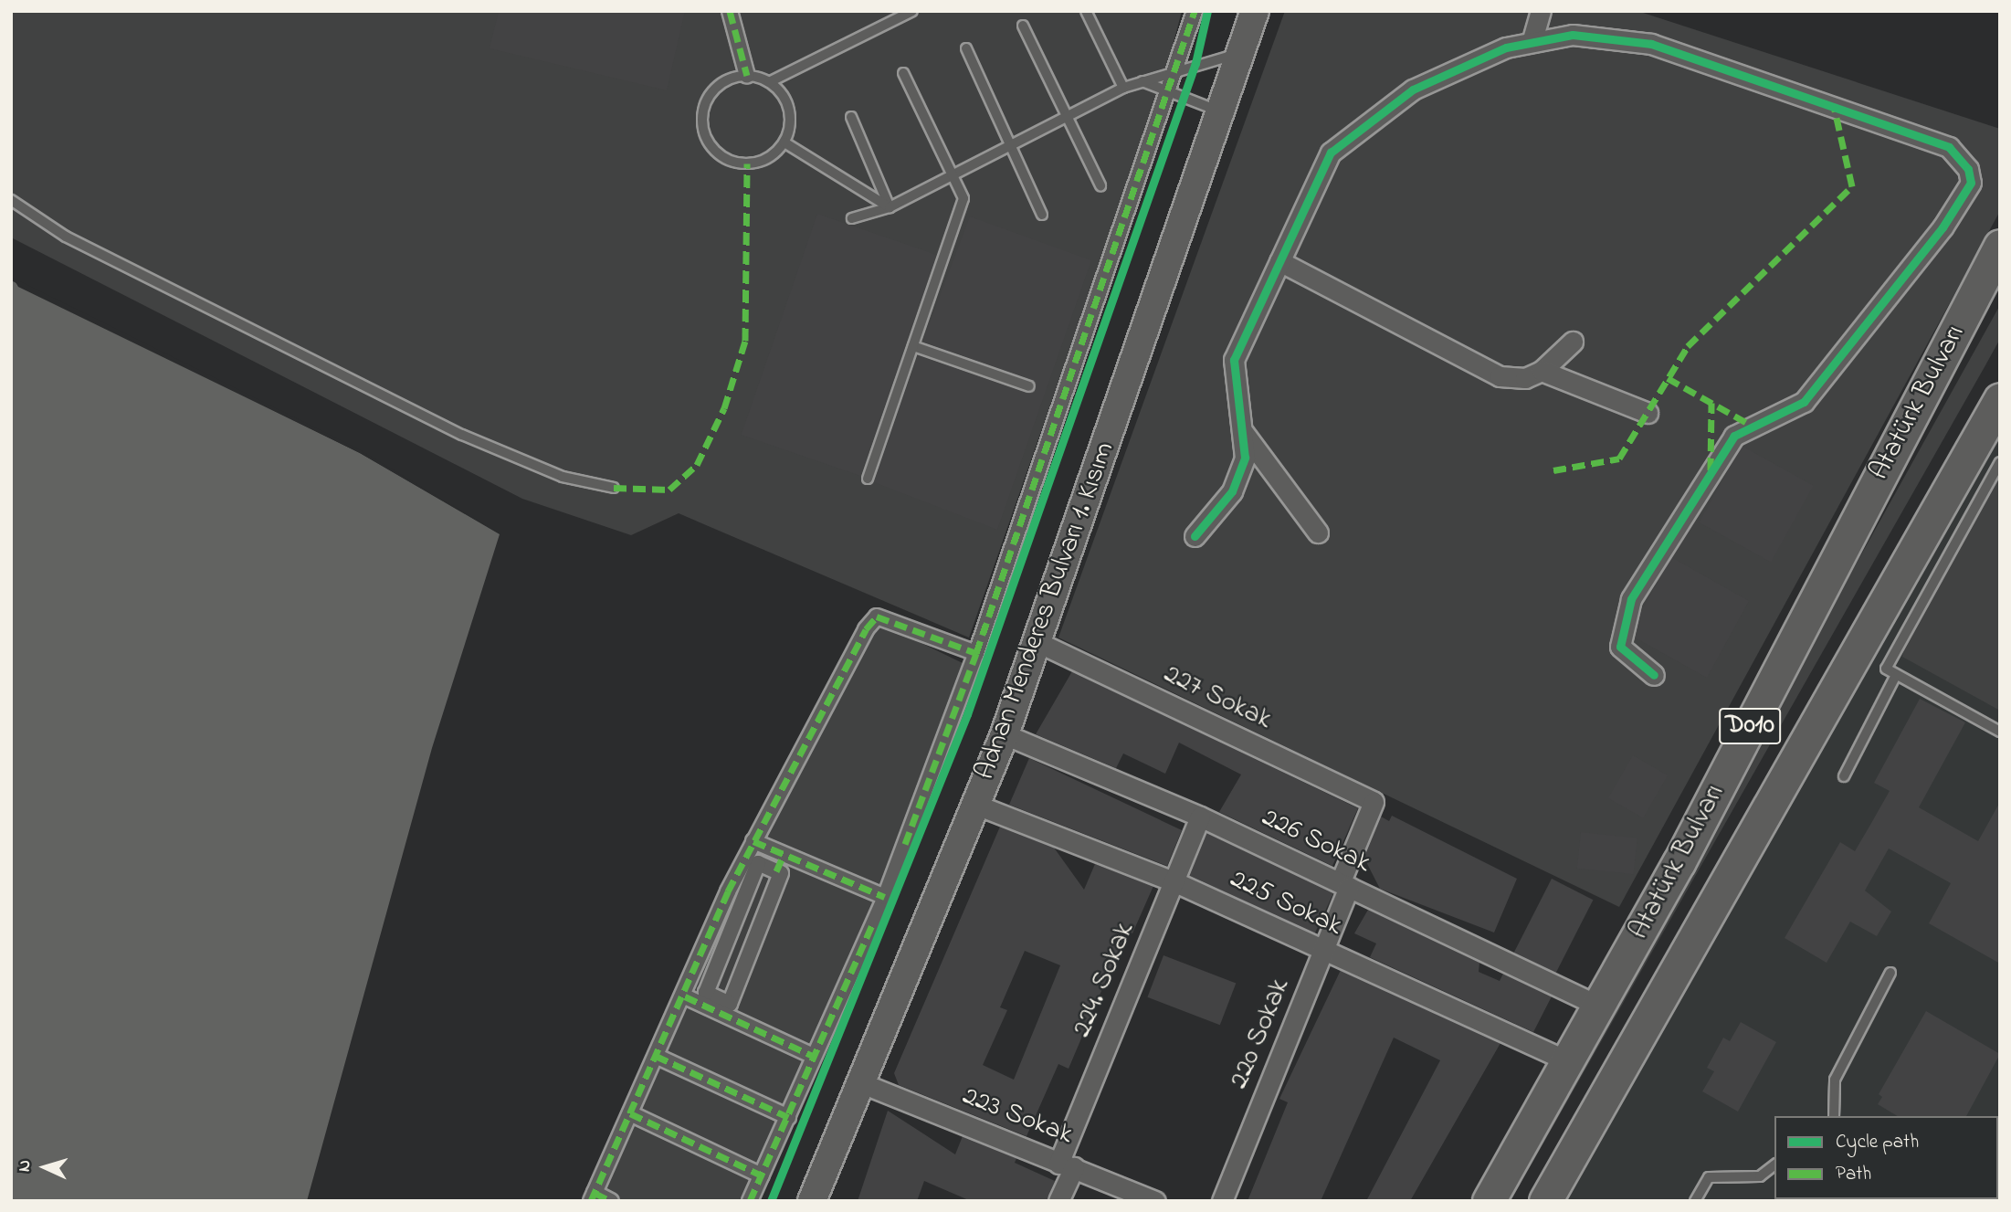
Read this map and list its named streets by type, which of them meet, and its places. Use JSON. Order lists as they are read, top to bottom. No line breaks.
{"streets":{"highway":["Atatürk Bulvarı","D010"],"main road":["Adnan Menderes Bulvarı 1. Kısım"],"street":["227 Sokak","226 Sokak","225 Sokak","224. Sokak","220 Sokak","223 Sokak"]},"crossings":[["Atatürk Bulvarı","226 Sokak"],["Atatürk Bulvarı","225 Sokak"],["Adnan Menderes Bulvarı 1. Kısım","227 Sokak"],["Adnan Menderes Bulvarı 1. Kısım","226 Sokak"],["Adnan Menderes Bulvarı 1. Kısım","225 Sokak"],["Adnan Menderes Bulvarı 1. Kısım","223 Sokak"],["227 Sokak","220 Sokak"],["226 Sokak","224. Sokak"],["226 Sokak","220 Sokak"],["225 Sokak","224. Sokak"],["225 Sokak","220 Sokak"],["224. Sokak","223 Sokak"]],"legend":["Cycle path","Path"],"north":"left"}
